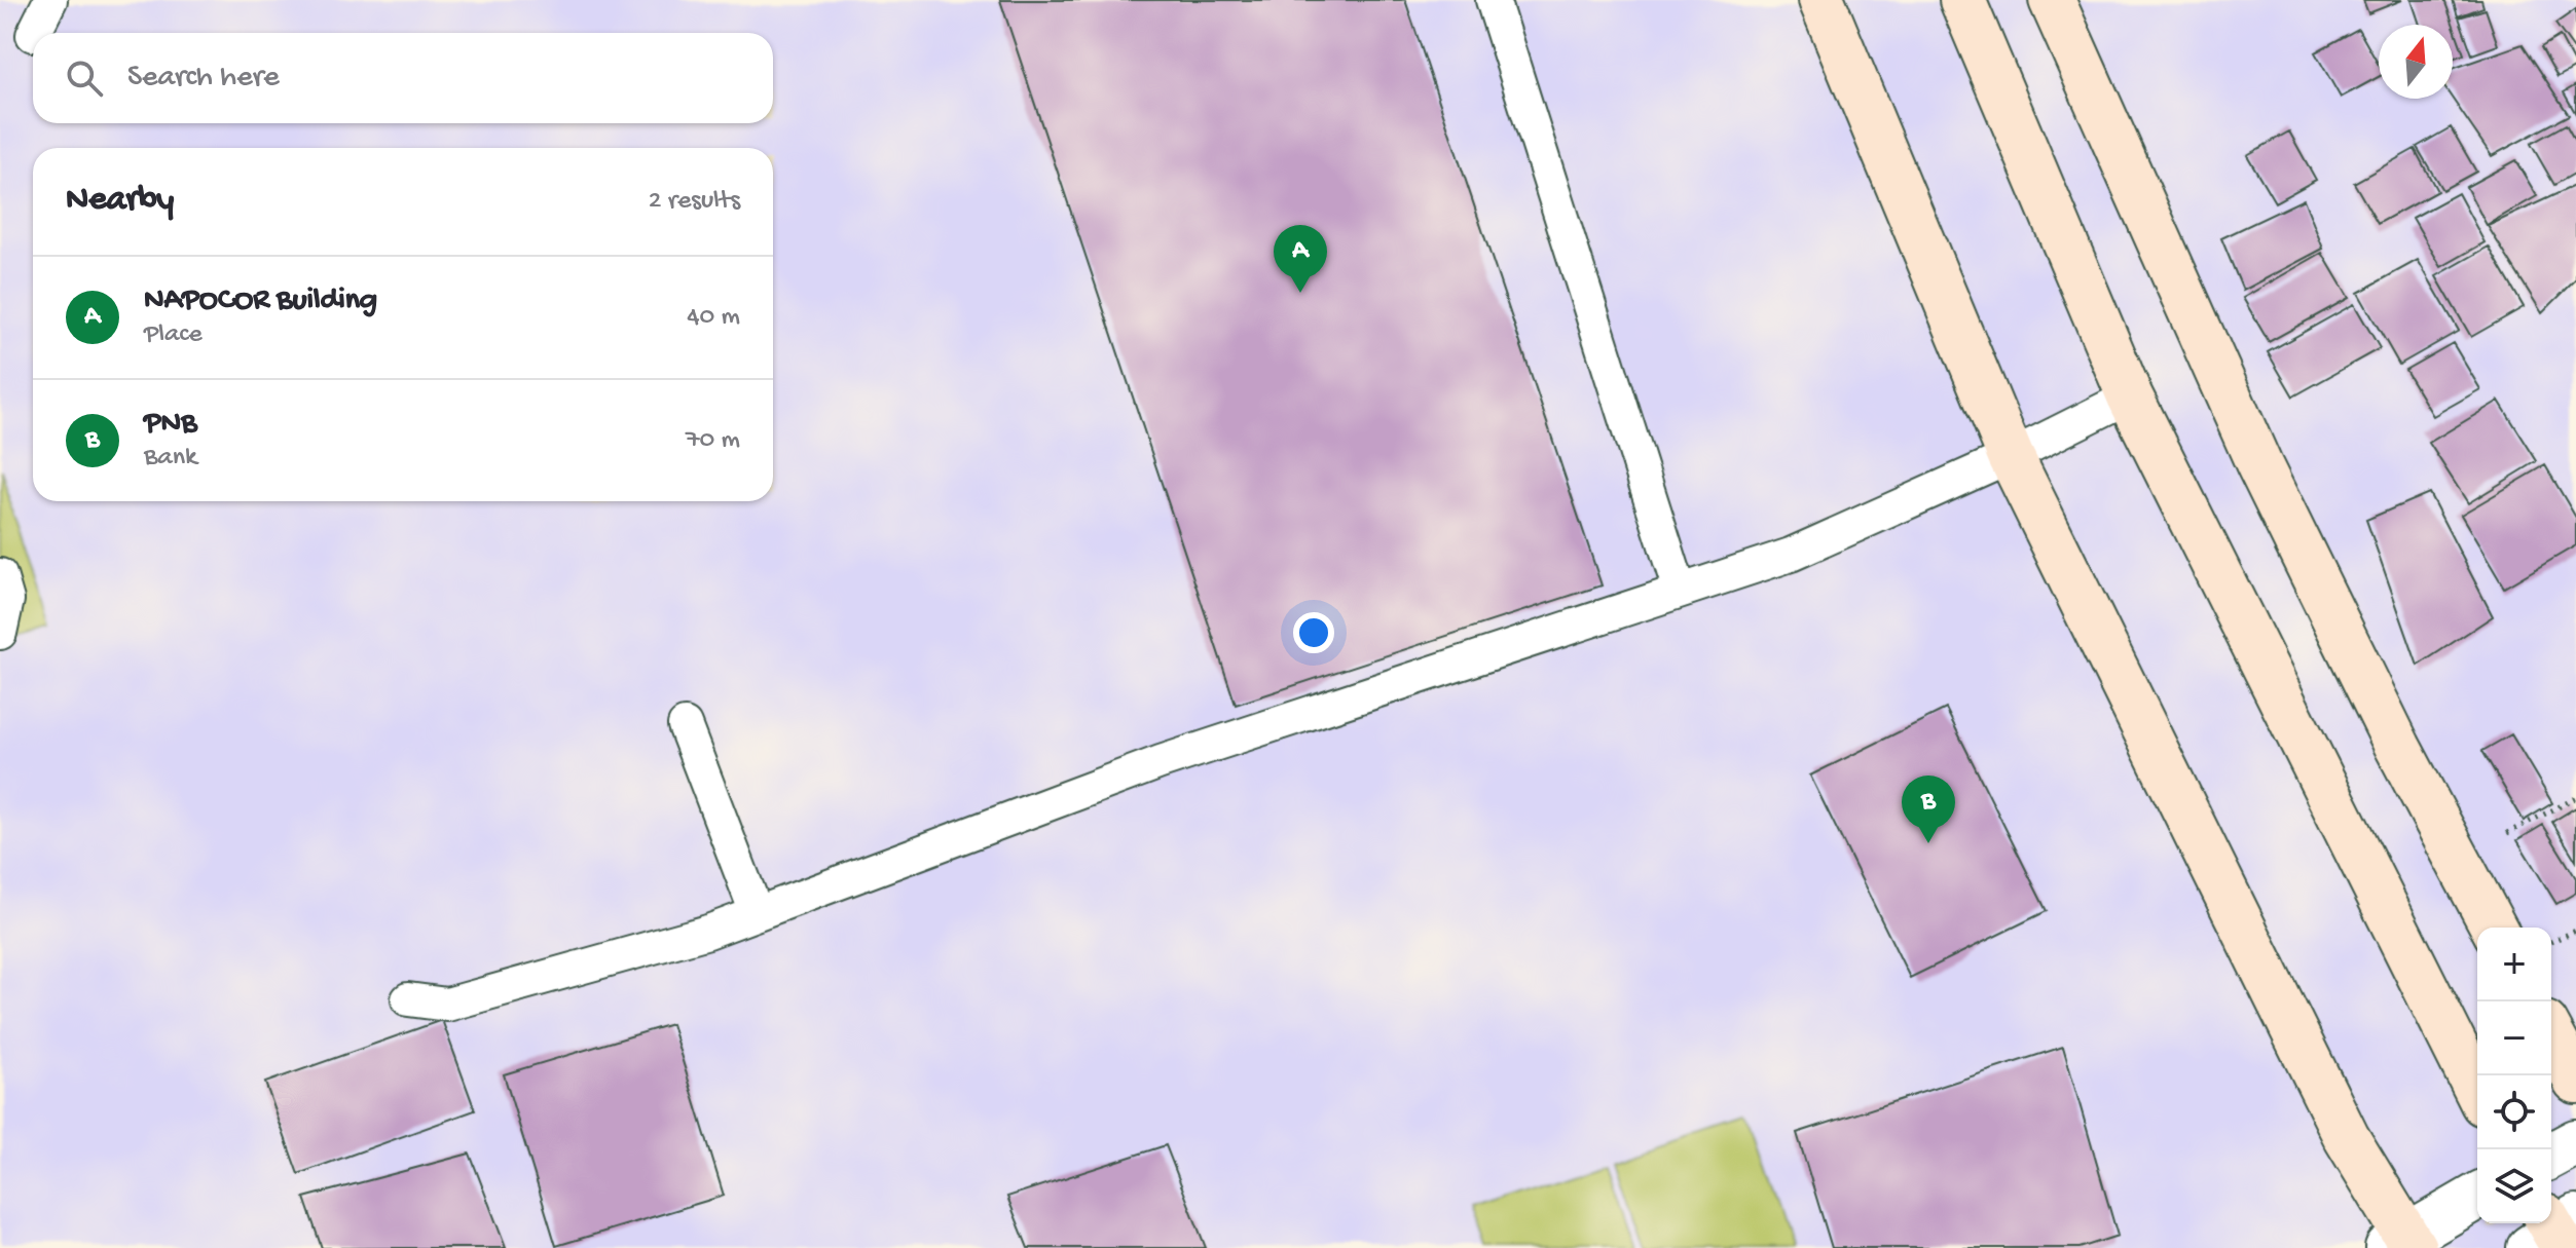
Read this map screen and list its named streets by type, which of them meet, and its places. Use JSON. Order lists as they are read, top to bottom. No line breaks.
{"north":"top","page":{"search":"Search here","heading":["Nearby","2 results"],"pins":["A","B"],"list":[{"mark":"A","name":"NAPOCOR Building","note":"Place","value":"40 m"},{"mark":"B","name":"PNB","note":"Bank","value":"70 m"}],"map_buttons":["+","−"]}}
